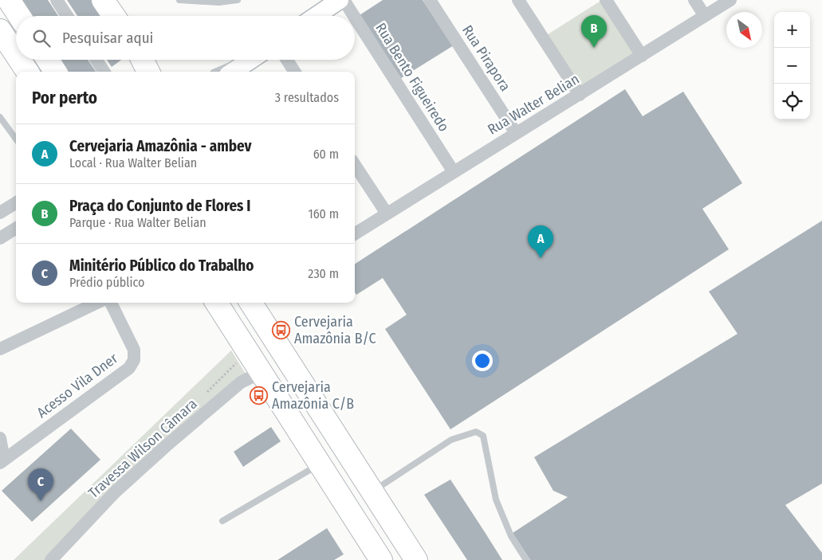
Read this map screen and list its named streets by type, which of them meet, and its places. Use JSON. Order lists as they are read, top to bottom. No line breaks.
{"streets":{"street":["Rua Pirapora","Rua Bento Figueiredo","Rua Walter Belian","Acesso Vila Dner","Travessa Wilson Câmara"]},"crossings":[["Rua Pirapora","Rua Walter Belian"],["Rua Bento Figueiredo","Rua Walter Belian"]],"places":{"bus stop":["Cervejaria Amazônia B/C","Cervejaria Amazônia C/B"]},"north":"bottom right","page":{"map_buttons":["+","−"],"pins":["B","A","C"],"search":"Pesquisar aqui","heading":["Por perto","3 resultados"],"list":[{"mark":"A","name":"Cervejaria Amazônia - ambev","note":"Local · Rua Walter Belian","value":"60 m"},{"mark":"B","name":"Praça do Conjunto de Flores I","note":"Parque · Rua Walter Belian","value":"160 m"},{"mark":"C","name":"Minitério Público do Trabalho","note":"Prédio público","value":"230 m"}]}}
